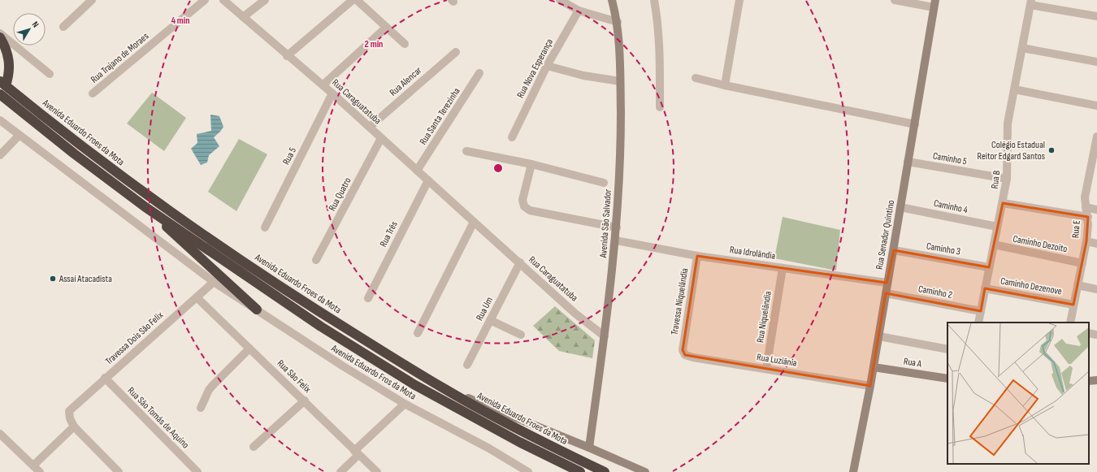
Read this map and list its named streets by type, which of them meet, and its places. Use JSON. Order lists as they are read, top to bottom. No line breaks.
{"streets":{"highway":["Avenida Eduardo Froes da Mota"],"street":["Rua Trajano de Moraes","Rua Nova Esperança","Rua Alencar","Rua Caraguatatuba","Rua Santa Terezinha","Rua 5","Caminho 5","Rua B","Rua Quatro","Caminho 4","Avenida São Salvador","Rua E","Rua Três","Rua Senador Quintino","Caminho Dezoito","Caminho 3","Rua Idrolândia","Caminho Dezenove","Caminho 2","Travessa Niquelândia","Rua Um","Rua Niquelândia","Travessa Dois São Felix","Rua Luziânia","Rua A","Avenida Eduardo Fros da Mota","Rua São Felix","Rua São Tomás de Aquino"]},"crossings":[["Rua Alencar","Rua Caraguatatuba"],["Rua Caraguatatuba","Rua Santa Terezinha"],["Rua Caraguatatuba","Rua 5"],["Rua Caraguatatuba","Rua Quatro"],["Rua Caraguatatuba","Avenida São Salvador"],["Rua Caraguatatuba","Rua Três"],["Rua Caraguatatuba","Rua Um"],["Caminho 5","Rua B"],["Caminho 5","Rua Senador Quintino"],["Rua B","Caminho 4"],["Rua B","Caminho Dezoito"],["Rua B","Caminho 3"],["Rua B","Caminho Dezenove"],["Rua B","Caminho 2"],["Caminho 4","Rua Senador Quintino"],["Avenida São Salvador","Rua Idrolândia"],["Rua E","Caminho Dezoito"],["Rua E","Caminho Dezenove"],["Rua Senador Quintino","Caminho 3"],["Rua Senador Quintino","Rua Idrolândia"],["Rua Senador Quintino","Caminho 2"],["Rua Senador Quintino","Rua Luziânia"],["Rua Senador Quintino","Rua A"],["Rua Idrolândia","Travessa Niquelândia"],["Rua Idrolândia","Rua Niquelândia"],["Travessa Niquelândia","Rua Luziânia"],["Rua Niquelândia","Rua Luziânia"],["Travessa Dois São Felix","Avenida Eduardo Fros da Mota"],["Travessa Dois São Felix","Rua São Felix"],["Travessa Dois São Felix","Rua São Tomás de Aquino"]],"places":["Colégio Estadual Reitor Edgard Santos","Assaí Atacadista"],"north":"top right","rings":["4 min","2 min"]}
